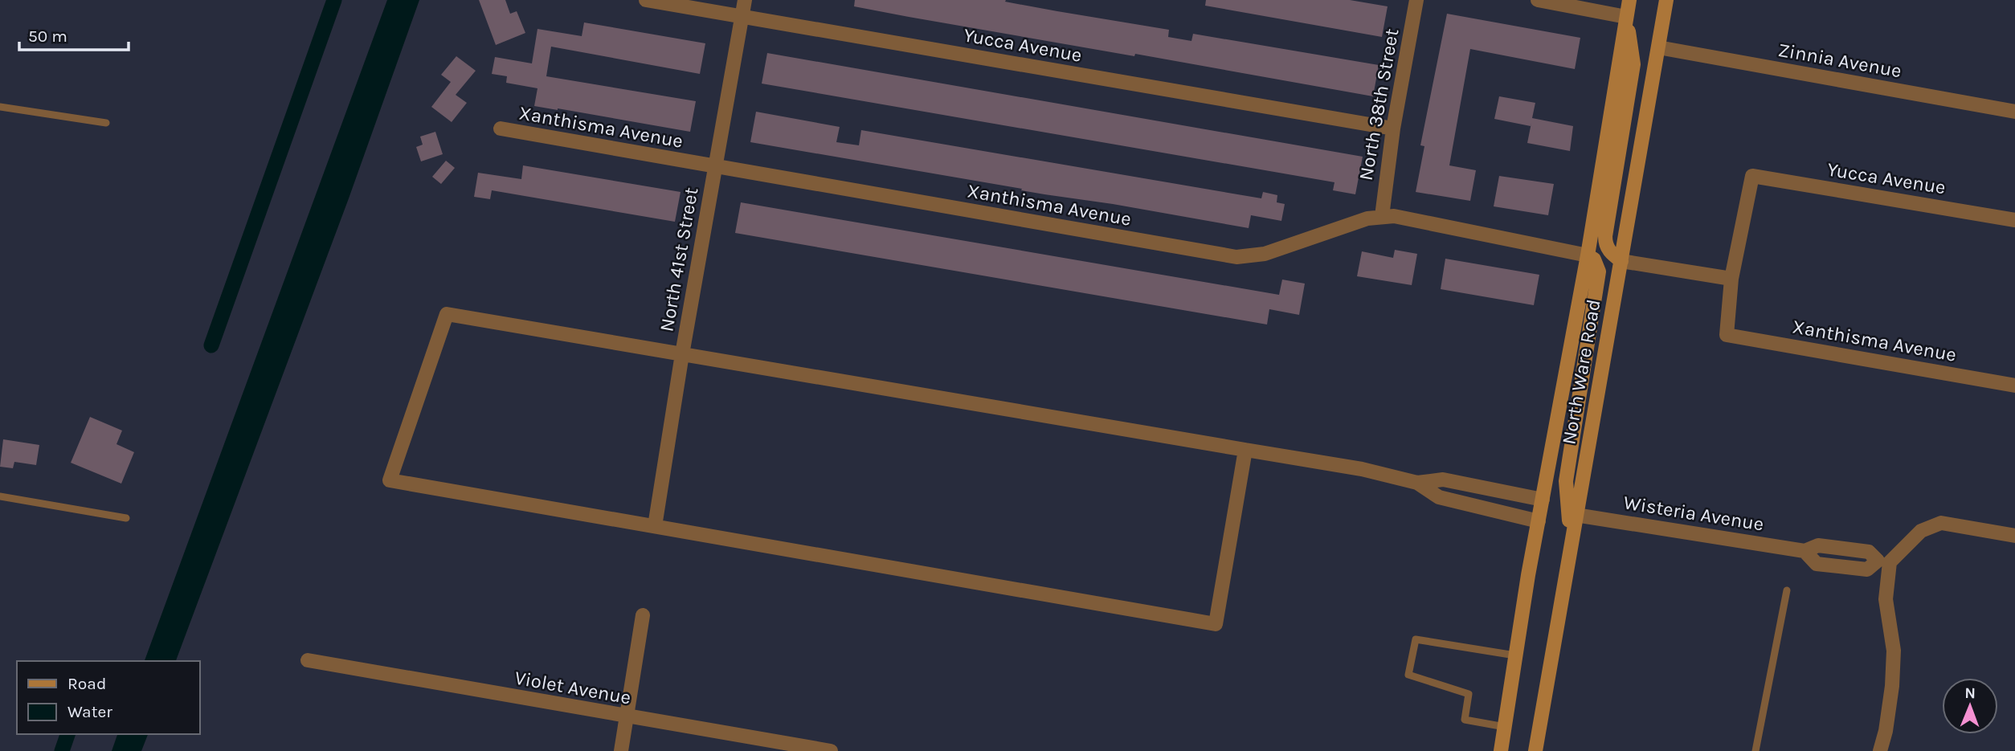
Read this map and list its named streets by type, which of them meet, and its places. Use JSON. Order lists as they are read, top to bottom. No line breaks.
{"streets":{"main road":["North Ware Road"],"street":["Yucca Avenue","Zinnia Avenue","North 38th Street","Xanthisma Avenue","North 41st Street","Wisteria Avenue","Violet Avenue"]},"crossings":[["Yucca Avenue","North 38th Street"],["Yucca Avenue","Xanthisma Avenue"],["Yucca Avenue","North 41st Street"],["Zinnia Avenue","North Ware Road"],["North 38th Street","Xanthisma Avenue"],["Xanthisma Avenue","North 41st Street"],["Xanthisma Avenue","North Ware Road"],["North Ware Road","Wisteria Avenue"]],"legend":["Road","Water"],"scale_bar":"50 m","north":"top"}
